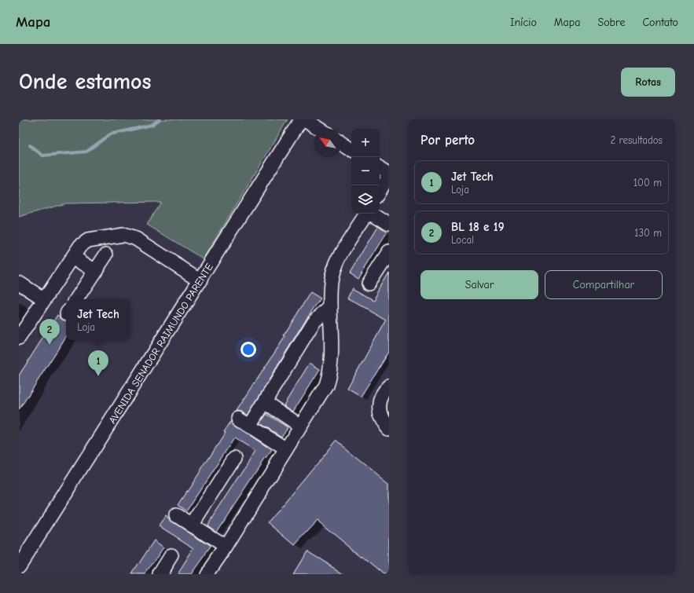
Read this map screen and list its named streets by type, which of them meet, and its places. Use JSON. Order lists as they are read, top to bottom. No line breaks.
{"streets":{"street":["AVENIDA SENADOR RAIMUNDO PARENTE"]},"north":"top left","page":{"header":"Mapa","nav":["Início","Mapa","Sobre","Contato"],"buttons":["Rotas",["Salvar","Compartilhar"]],"title":"Onde estamos","heading":["Por perto","2 resultados"],"map_buttons":["+","−"],"list":[{"mark":"1","name":"Jet Tech","note":"Loja","value":"100 m"},{"mark":"2","name":"BL 18 e 19","note":"Local","value":"130 m"}],"popup":["Jet Tech","Loja"],"pins":["2","1"]}}
